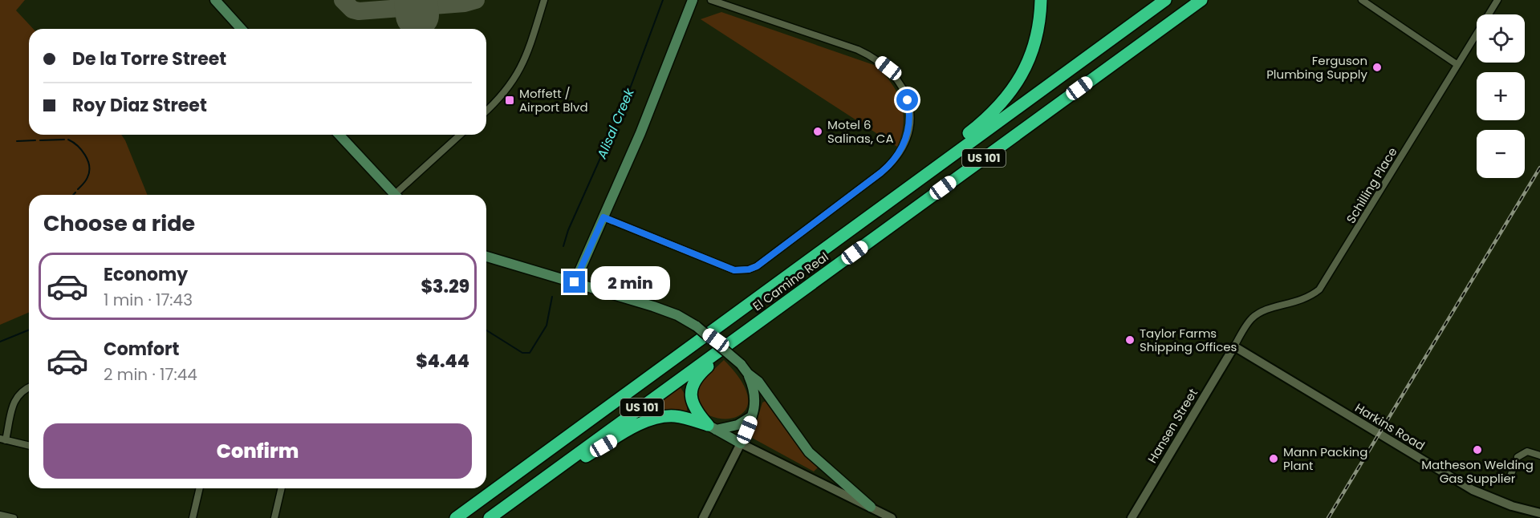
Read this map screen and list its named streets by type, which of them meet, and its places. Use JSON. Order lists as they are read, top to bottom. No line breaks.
{"streets":{"highway":["US 101","El Camino Real"],"street":["Schilling Place","Hansen Street","Harkins Road"]},"crossings":[["Schilling Place","Hansen Street"],["Schilling Place","Harkins Road"],["Hansen Street","Harkins Road"]],"water":["Alisal Creek"],"places":{"other":["Ferguson Plumbing Supply","Motel 6 Salinas, CA","Taylor Farms Shipping Offices","Matheson Welding Gas Supplier","Mann Packing Plant"],"transit":["Moffett / Airport Blvd"]},"page":{"map_buttons":["+","−"],"banner":["De la Torre Street","Roy Diaz Street"],"heading":"Choose a ride","list":[{"name":"Economy","note":"1 min · 17:43","value":"$3.29"},{"name":"Comfort","note":"2 min · 17:44","value":"$4.44"}],"bubble":"2 min","buttons":"Confirm"}}
